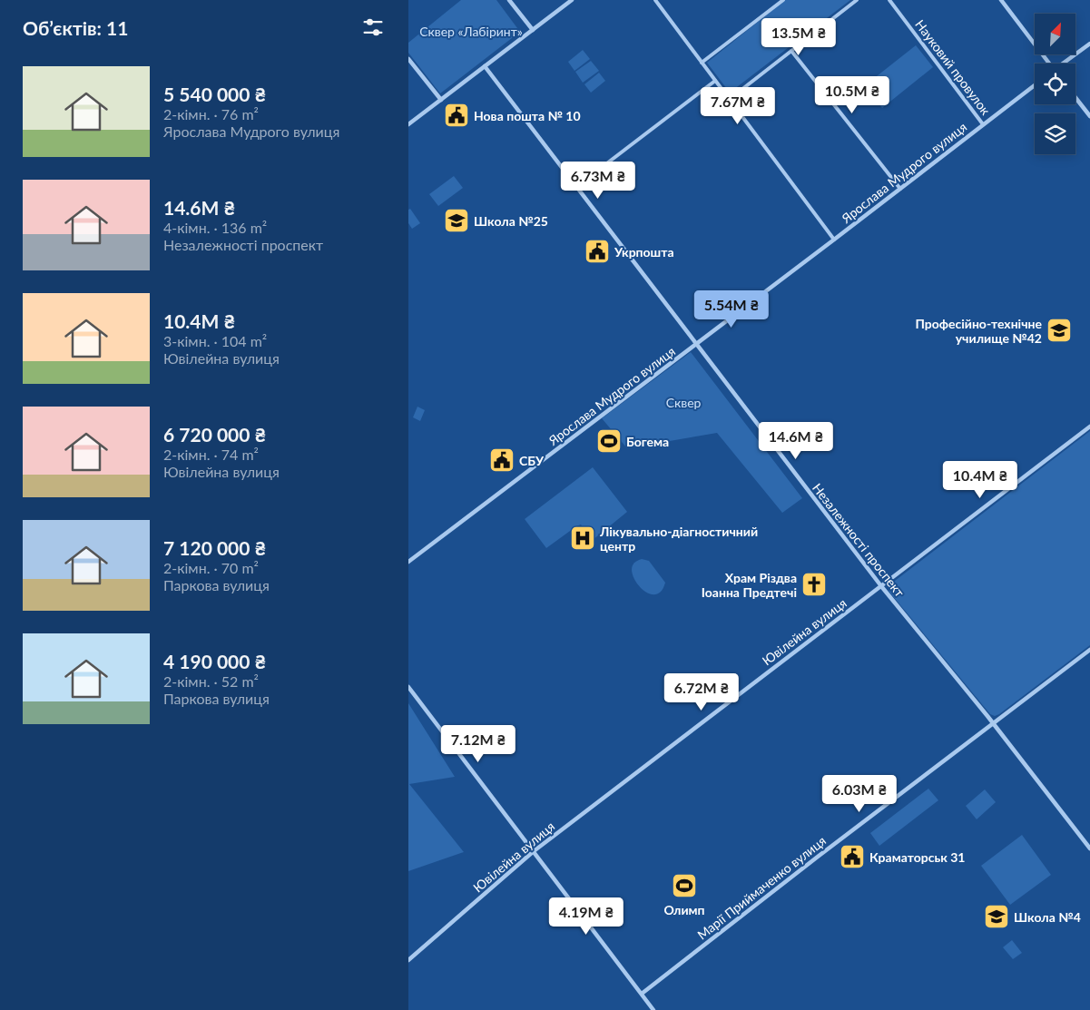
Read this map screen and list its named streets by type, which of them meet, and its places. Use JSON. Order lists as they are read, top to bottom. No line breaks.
{"streets":{"street":["Науковий провулок","Ярослава Мудрого вулиця","Незалежності проспект","Ювілейна вулиця","Марії Приймаченко вулиця"]},"crossings":[["Науковий провулок","Ярослава Мудрого вулиця"],["Ярослава Мудрого вулиця","Незалежності проспект"],["Незалежності проспект","Ювілейна вулиця"],["Незалежності проспект","Марії Приймаченко вулиця"]],"parks":["Сквер «Лабіринт»","Сквер"],"places":{"public building":["Нова пошта № 10","Укрпошта","СБУ","Краматорськ 31"],"school or university":["Школа №25","Професійно-технічне училище №42","Школа №4"],"sports":["Богема","Олимп"],"hospital":["Лікувально-діагностичний центр"],"church":["Храм Різдва Іоанна Предтечі"]},"north":"top right","page":{"heading":"Об’єктів: 11","price":["13.5M ₴","10.5M ₴","7.67M ₴","6.73M ₴","5.54M ₴","14.6M ₴","10.4M ₴","6.72M ₴","7.12M ₴","6.03M ₴","4.19M ₴"],"list":[{"name":"5 540 000 ₴","note":"2-кімн. · 76 m² · Ярослава Мудрого вулиця"},{"name":"14.6M ₴","note":"4-кімн. · 136 m² · Незалежності проспект"},{"name":"10.4M ₴","note":"3-кімн. · 104 m² · Ювілейна вулиця"},{"name":"6 720 000 ₴","note":"2-кімн. · 74 m² · Ювілейна вулиця"},{"name":"7 120 000 ₴","note":"2-кімн. · 70 m² · Паркова вулиця"},{"name":"4 190 000 ₴","note":"2-кімн. · 52 m² · Паркова вулиця"}]}}
